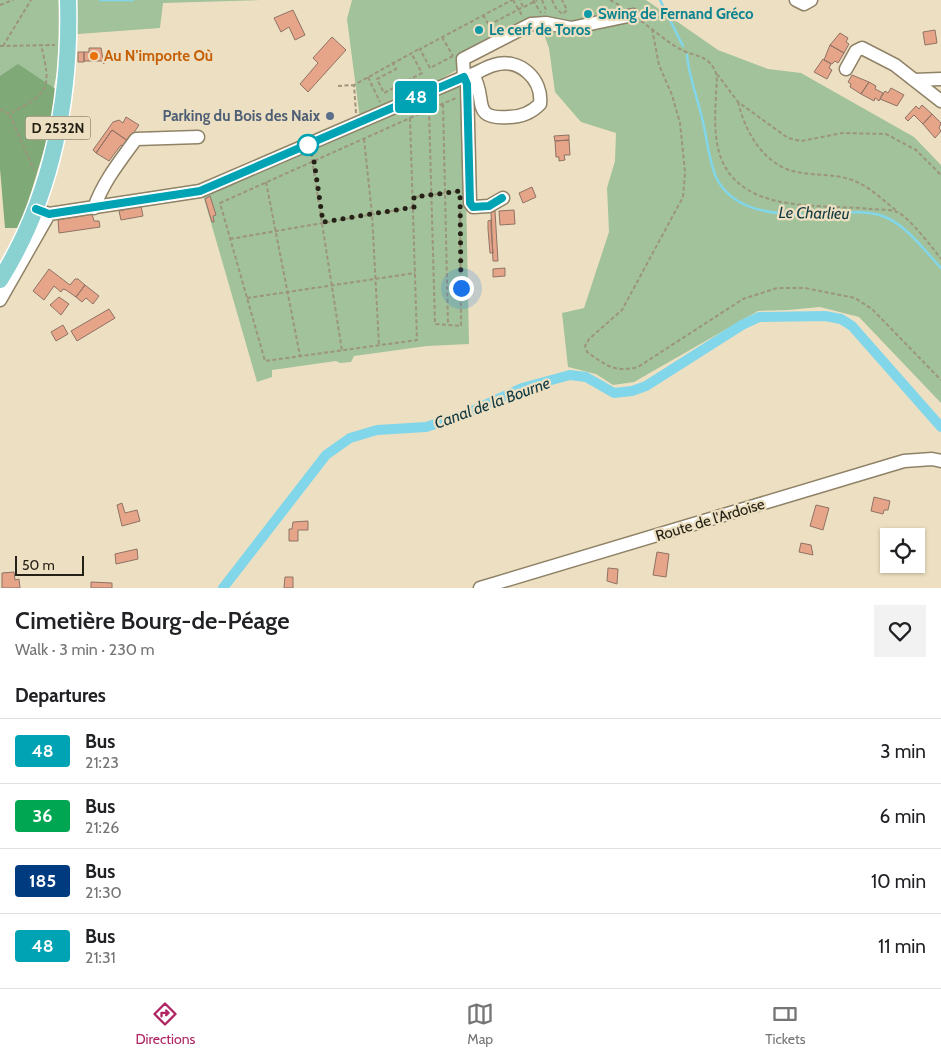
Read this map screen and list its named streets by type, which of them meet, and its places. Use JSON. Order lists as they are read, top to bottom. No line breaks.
{"streets":{"main road":["D 2532N"],"street":["Route de l'Ardoise"]},"water":["Le Charlieu","Canal de la Bourne"],"places":["Swing de Fernand Gréco","Le cerf de Toros","Au N'importe Où","Parking du Bois des Naix"],"lines":["bus line 48"],"scale_bar":"50 m","page":{"on_map":"48","scale":"50 m","heading":[["Cimetière Bourg-de-Péage","Walk · 3 min · 230 m"],"Departures"],"list":[{"mark":"48","name":"Bus","note":"21:23","value":"3 min"},{"mark":"36","name":"Bus","note":"21:26","value":"6 min"},{"mark":"185","name":"Bus","note":"21:30","value":"10 min"},{"mark":"48","name":"Bus","note":"21:31","value":"11 min"}],"tabs":["Directions","Map","Tickets"]}}
